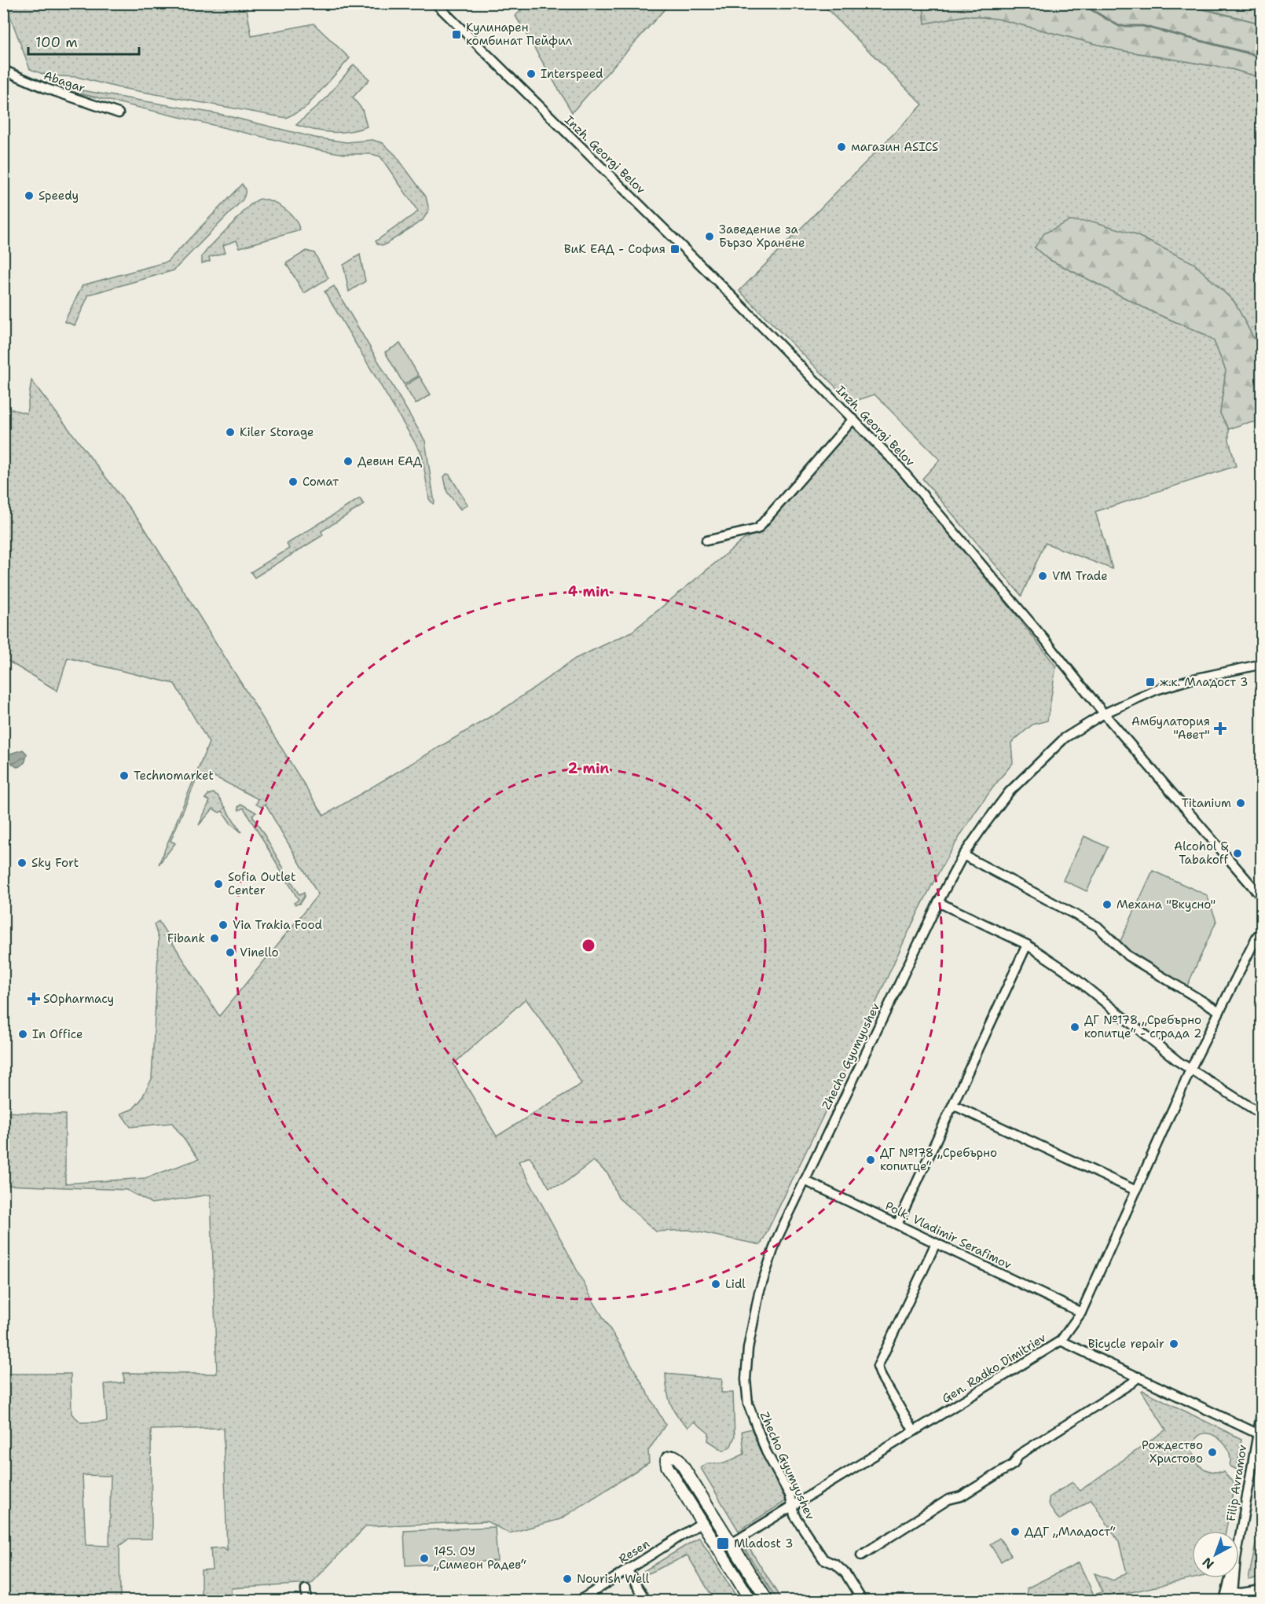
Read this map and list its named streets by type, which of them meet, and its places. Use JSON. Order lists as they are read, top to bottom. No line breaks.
{"streets":{"street":["Abagar","Inzh. Georgi Belov","Zhecho Gyumyushev","Polk. Vladimir Serafimov","Gen. Radko Dimitriev","Filip Avramov","Resen"]},"crossings":[["Inzh. Georgi Belov","Zhecho Gyumyushev"],["Zhecho Gyumyushev","Polk. Vladimir Serafimov"],["Zhecho Gyumyushev","Gen. Radko Dimitriev"],["Polk. Vladimir Serafimov","Gen. Radko Dimitriev"]],"places":{"transit":["Кулинарен комбинат Пейфил","ВиК ЕАД - София","ж.к. Младост 3","Mladost 3"],"other":["Interspeed","магазин ASICS","Speedy","Заведение за Бързо Хранене","Kiler Storage","Девин ЕАД","Сомат","VM Trade","Technomarket","Titanium","Alcohol & Tabakoff","Sky Fort","Sofia Outlet Center","Механа \"Вкусно\"","Via Trakia Food","Fibank","Vinello","ДГ №178 „Сребърно копитце“ - сграда 2","In Office","ДГ №178 „Сребърно копитце“","Lidl","Bicycle repair","Рождество Христово","ДДГ „Младост“","145. ОУ „Симеон Радев“","Nourish Well"],"health":["Амбулатория \"Авет\"","SOpharmacy"]},"scale_bar":"100 m","north":"bottom left","rings":["4 min","2 min"]}
